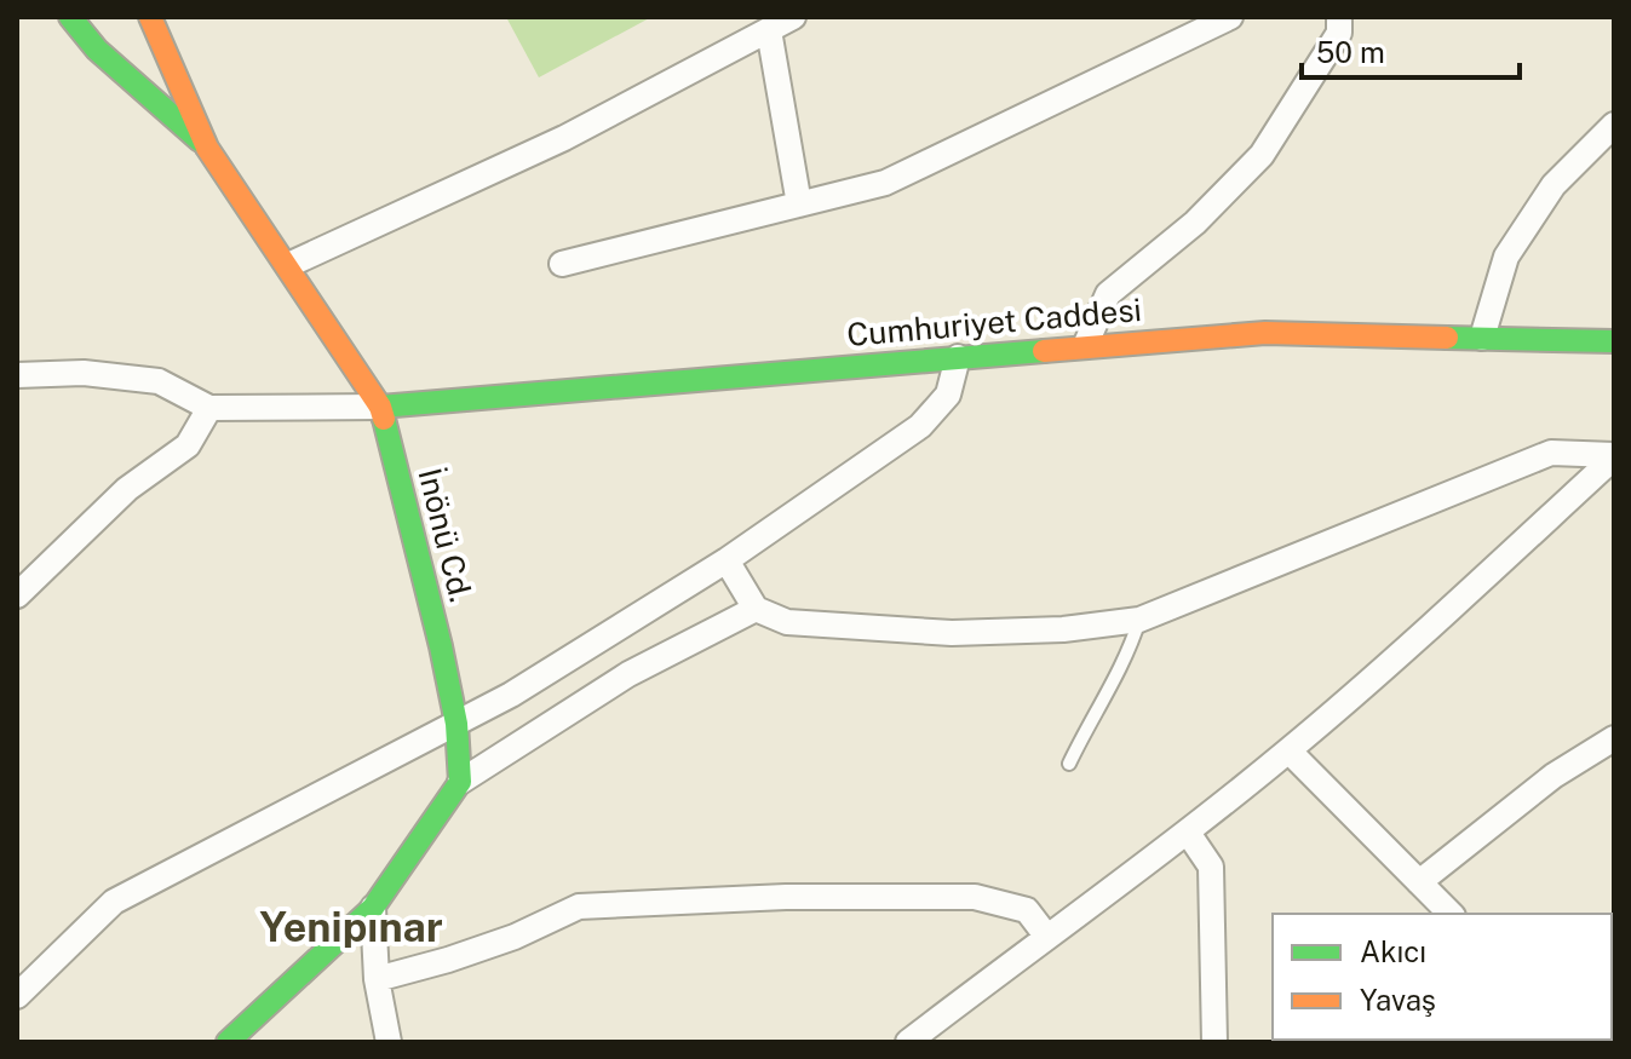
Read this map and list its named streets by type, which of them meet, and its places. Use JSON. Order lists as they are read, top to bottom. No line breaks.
{"streets":{"street":["Cumhuriyet Caddesi","İnönü Cd."]},"crossings":[["Cumhuriyet Caddesi","İnönü Cd."]],"districts":["Yenipınar"],"legend":["Akıcı","Yavaş"],"scale_bar":"50 m"}
